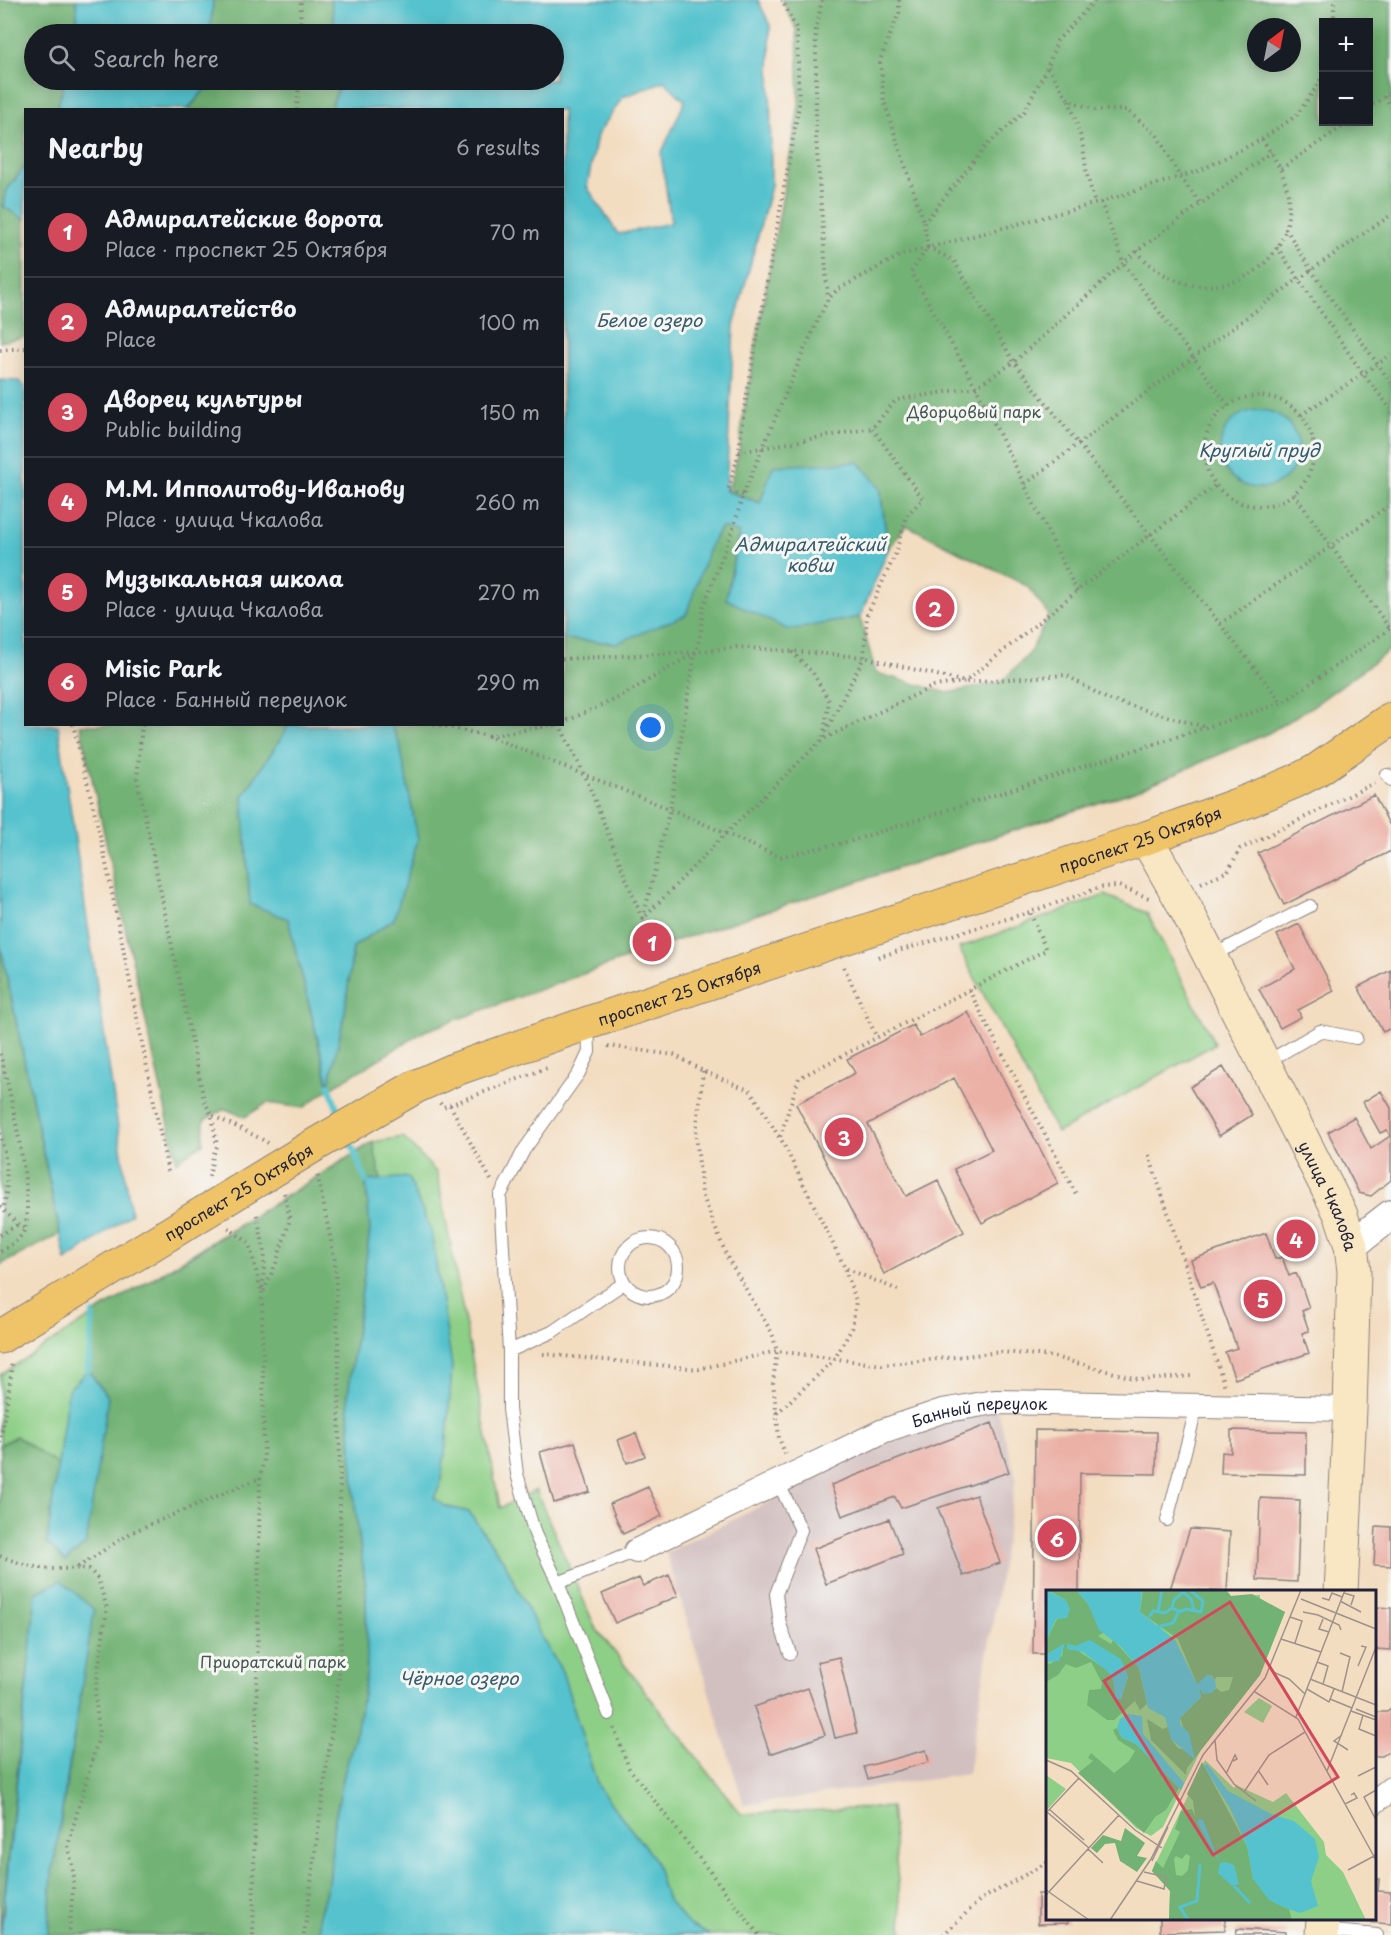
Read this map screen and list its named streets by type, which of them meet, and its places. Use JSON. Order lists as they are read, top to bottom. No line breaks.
{"streets":{"main road":["проспект 25 Октября","улица Чкалова"],"street":["Банный переулок"]},"crossings":[["проспект 25 Октября","улица Чкалова"],["улица Чкалова","Банный переулок"]],"water":["Белое озеро","Круглый пруд","Адмиралтейский ковш","Чёрное озеро"],"parks":["Дворцовый парк","Приоратский парк"],"north":"top right","page":{"map_buttons":["+","−"],"search":"Search here","heading":["Nearby","6 results"],"list":[{"mark":"1","name":"Адмиралтейские ворота","note":"Place · проспект 25 Октября","value":"70 m"},{"mark":"2","name":"Адмиралтейство","note":"Place","value":"100 m"},{"mark":"3","name":"Дворец культуры","note":"Public building","value":"150 m"},{"mark":"4","name":"М.М. Ипполитову-Иванову","note":"Place · улица Чкалова","value":"260 m"},{"mark":"5","name":"Музыкальная школа","note":"Place · улица Чкалова","value":"270 m"},{"mark":"6","name":"Misic Park","note":"Place · Банный переулок","value":"290 m"}],"pins":["2","1","3","4","5","6"]}}
